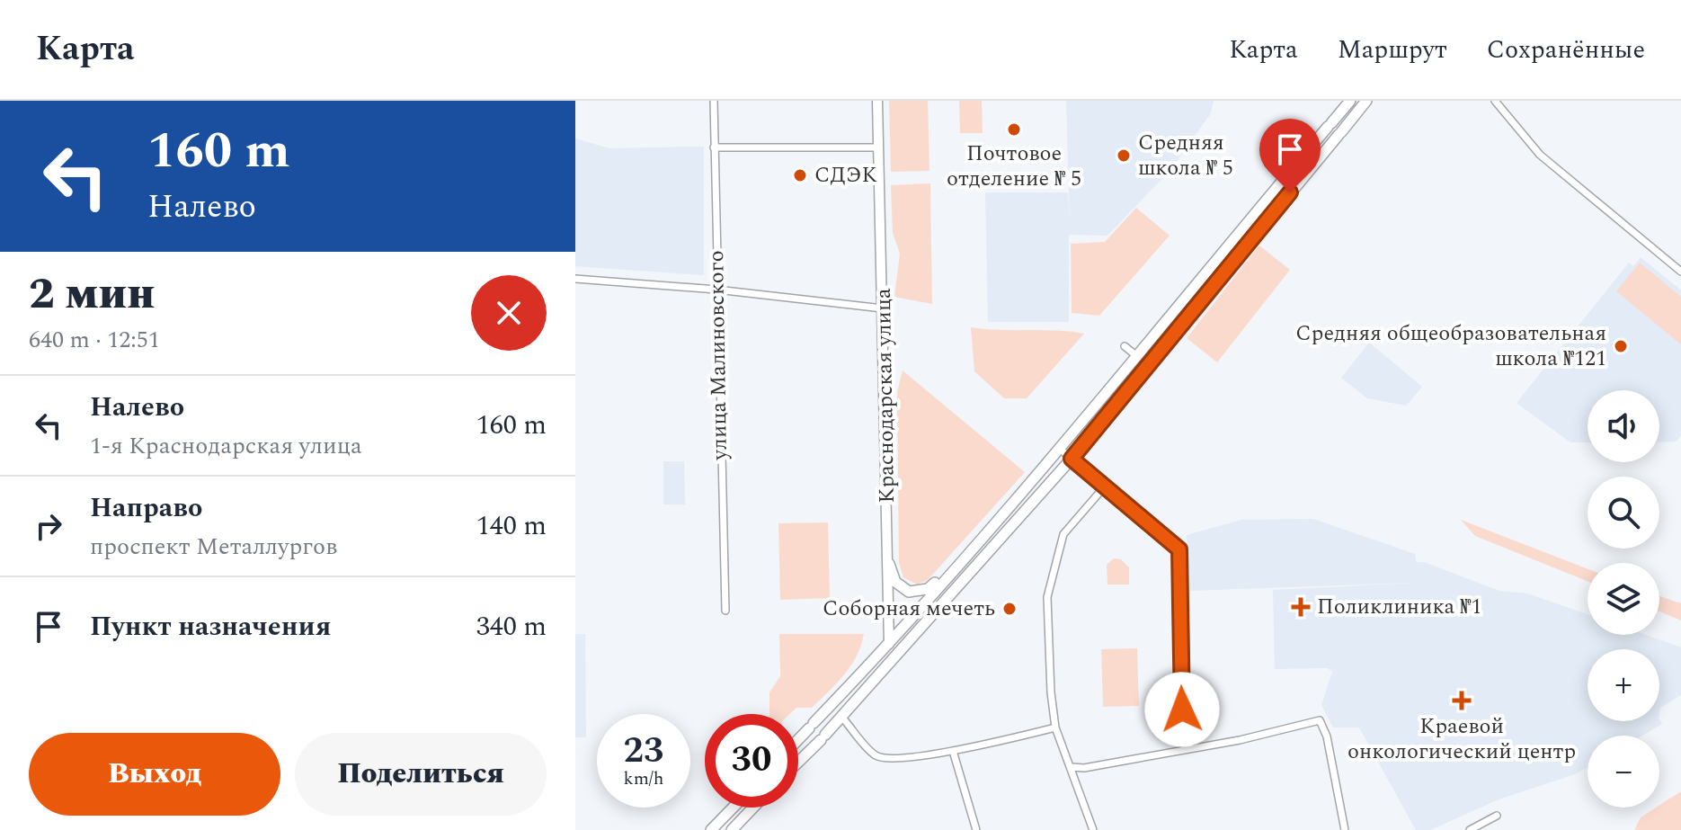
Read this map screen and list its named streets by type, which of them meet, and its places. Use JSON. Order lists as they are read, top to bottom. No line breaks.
{"streets":{"main road":["Краснодарская улица"],"street":["улица Малиновского"]},"places":{"other":["Почтовое отделение № 5","Средняя школа № 5","СДЭК","Средняя общеобразовательная школа №121","Соборная мечеть"],"health":["Поликлиника №1","Краевой онкологический центр"]},"page":{"header":"Карта","nav":["Карта","Маршрут","Сохранённые"],"turn":["160 m","Налево"],"heading":["2 мин","640 m · 12:51"],"list":[{"name":"Налево","note":"1-я Краснодарская улица","value":"160 m"},{"name":"Направо","note":"проспект Металлургов","value":"140 m"},{"name":"Пункт назначения","value":"340 m"}],"map_buttons":["+","−"],"speed":"23 km/h","limit":"30","buttons":["Выход","Поделиться"]}}
